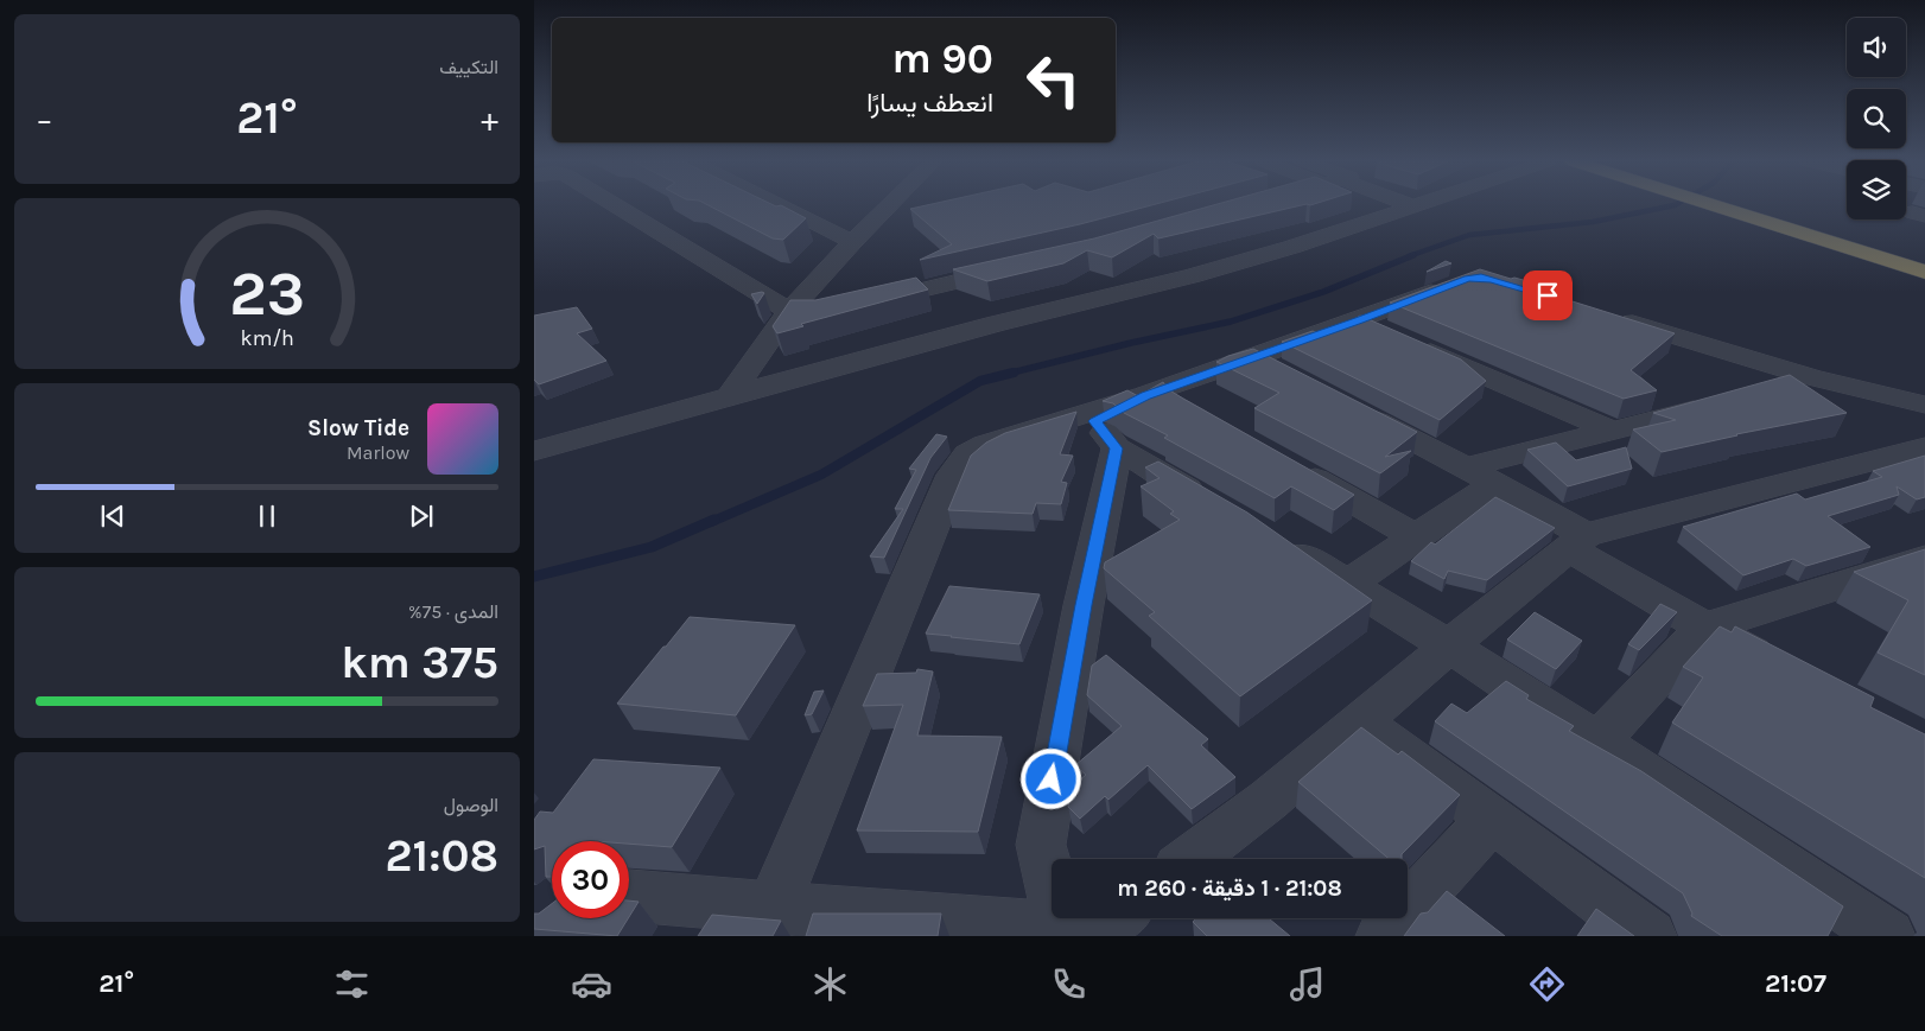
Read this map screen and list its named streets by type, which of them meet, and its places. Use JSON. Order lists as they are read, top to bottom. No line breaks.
{"page":{"tile":["التكييف",["المدى · 75%","375 km"],["الوصول","21:08"]],"turn":["90 m","انعطف يسارًا"],"heat":["−","21°","+"],"song":["Slow Tide","Marlow"],"limit":"30","trip":"21:08 · 1 دقيقة · 260 m","tabs":["21:07","21°"],"gauge":["23","km/h"]}}
